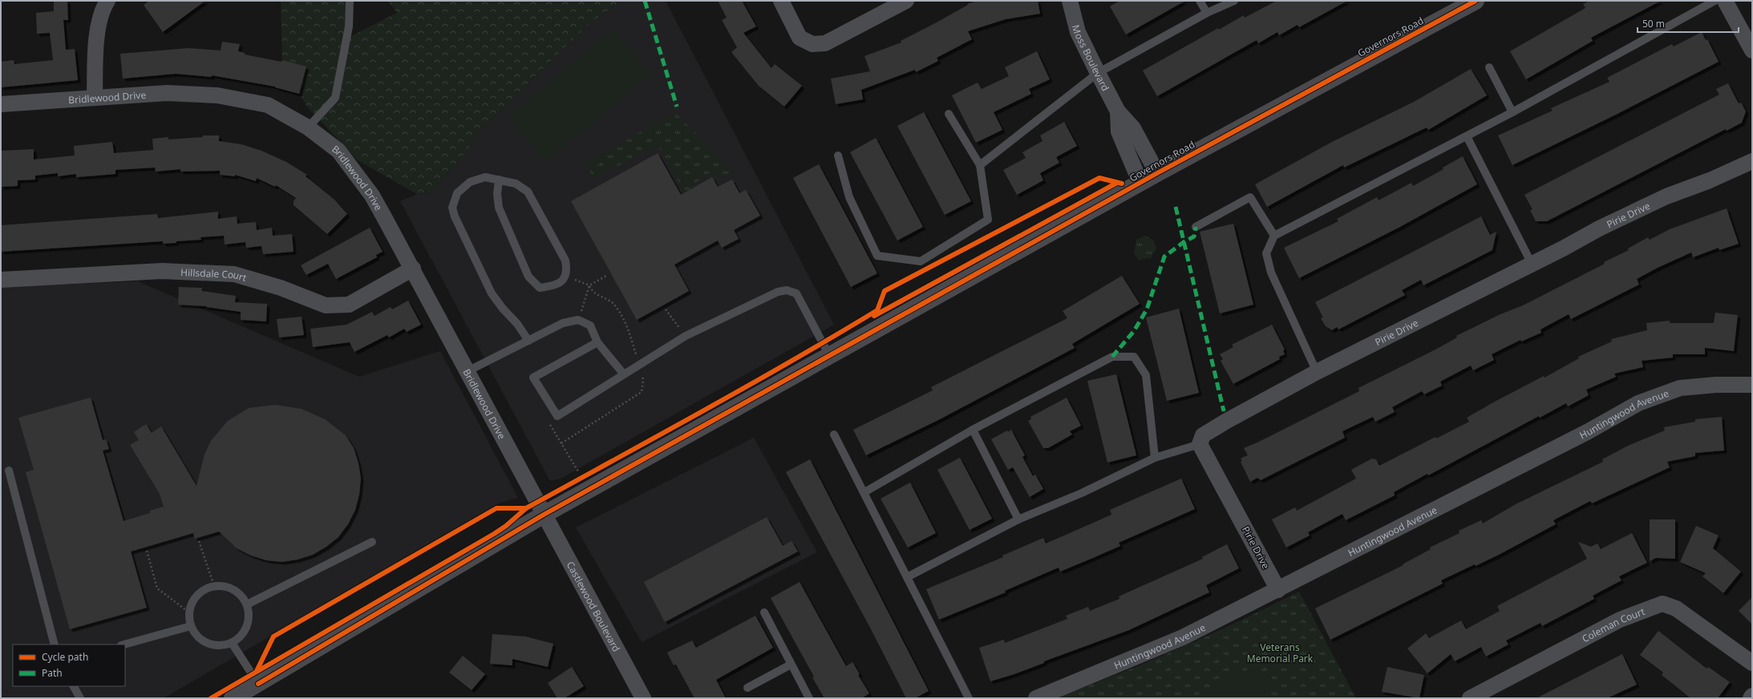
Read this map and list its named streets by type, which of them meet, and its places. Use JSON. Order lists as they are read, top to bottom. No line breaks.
{"streets":{"main road":["Governors Road"],"street":["Moss Boulevard","Bridlewood Drive","Pirie Drive","Hillsdale Court","Huntingwood Avenue","Castlewood Boulevard","Coleman Court"]},"crossings":[["Governors Road","Moss Boulevard"],["Governors Road","Bridlewood Drive"],["Governors Road","Castlewood Boulevard"],["Bridlewood Drive","Hillsdale Court"],["Bridlewood Drive","Castlewood Boulevard"],["Pirie Drive","Huntingwood Avenue"]],"parks":["Veterans Memorial Park"],"legend":["Cycle path","Path"],"scale_bar":"50 m"}
